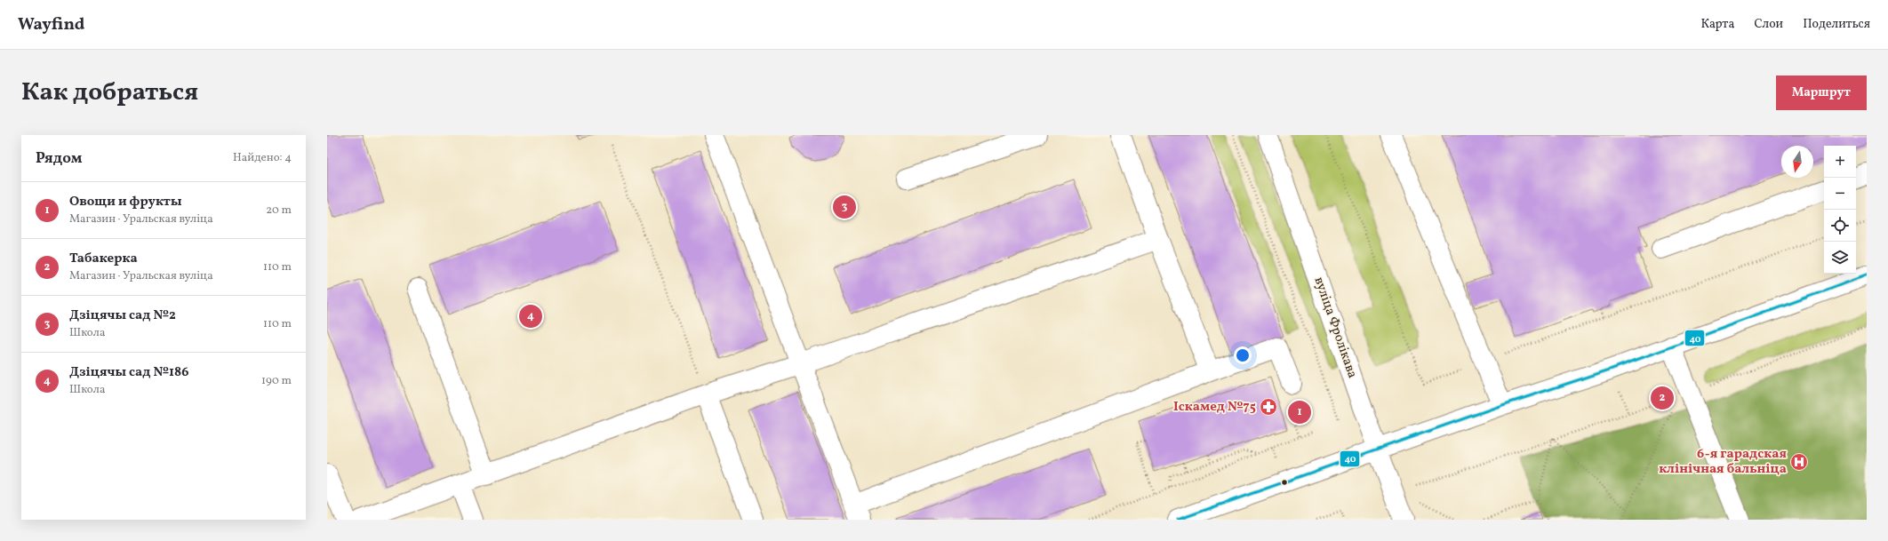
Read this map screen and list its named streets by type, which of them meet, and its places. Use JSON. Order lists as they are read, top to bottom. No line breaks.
{"streets":{"street":["вуліца Фролікава"]},"places":{"pharmacy":["Іскамед №75"],"hospital":["6-я гарадская клінічная бальніца"]},"lines":["transit line 40"],"north":"bottom","page":{"header":"Wayfind","nav":["Карта","Слои","Поделиться"],"title":"Как добраться","buttons":"Маршрут","heading":["Рядом","Найдено: 4"],"map_buttons":["+","−"],"list":[{"mark":"1","name":"Овощи и фрукты","note":"Магазин · Уральская вуліца","value":"20 m"},{"mark":"2","name":"Табакерка","note":"Магазин · Уральская вуліца","value":"110 m"},{"mark":"3","name":"Дзіцячы сад №2","note":"Школа","value":"110 m"},{"mark":"4","name":"Дзіцячы сад №186","note":"Школа","value":"190 m"}],"pins":["3","4","2","1"]}}
